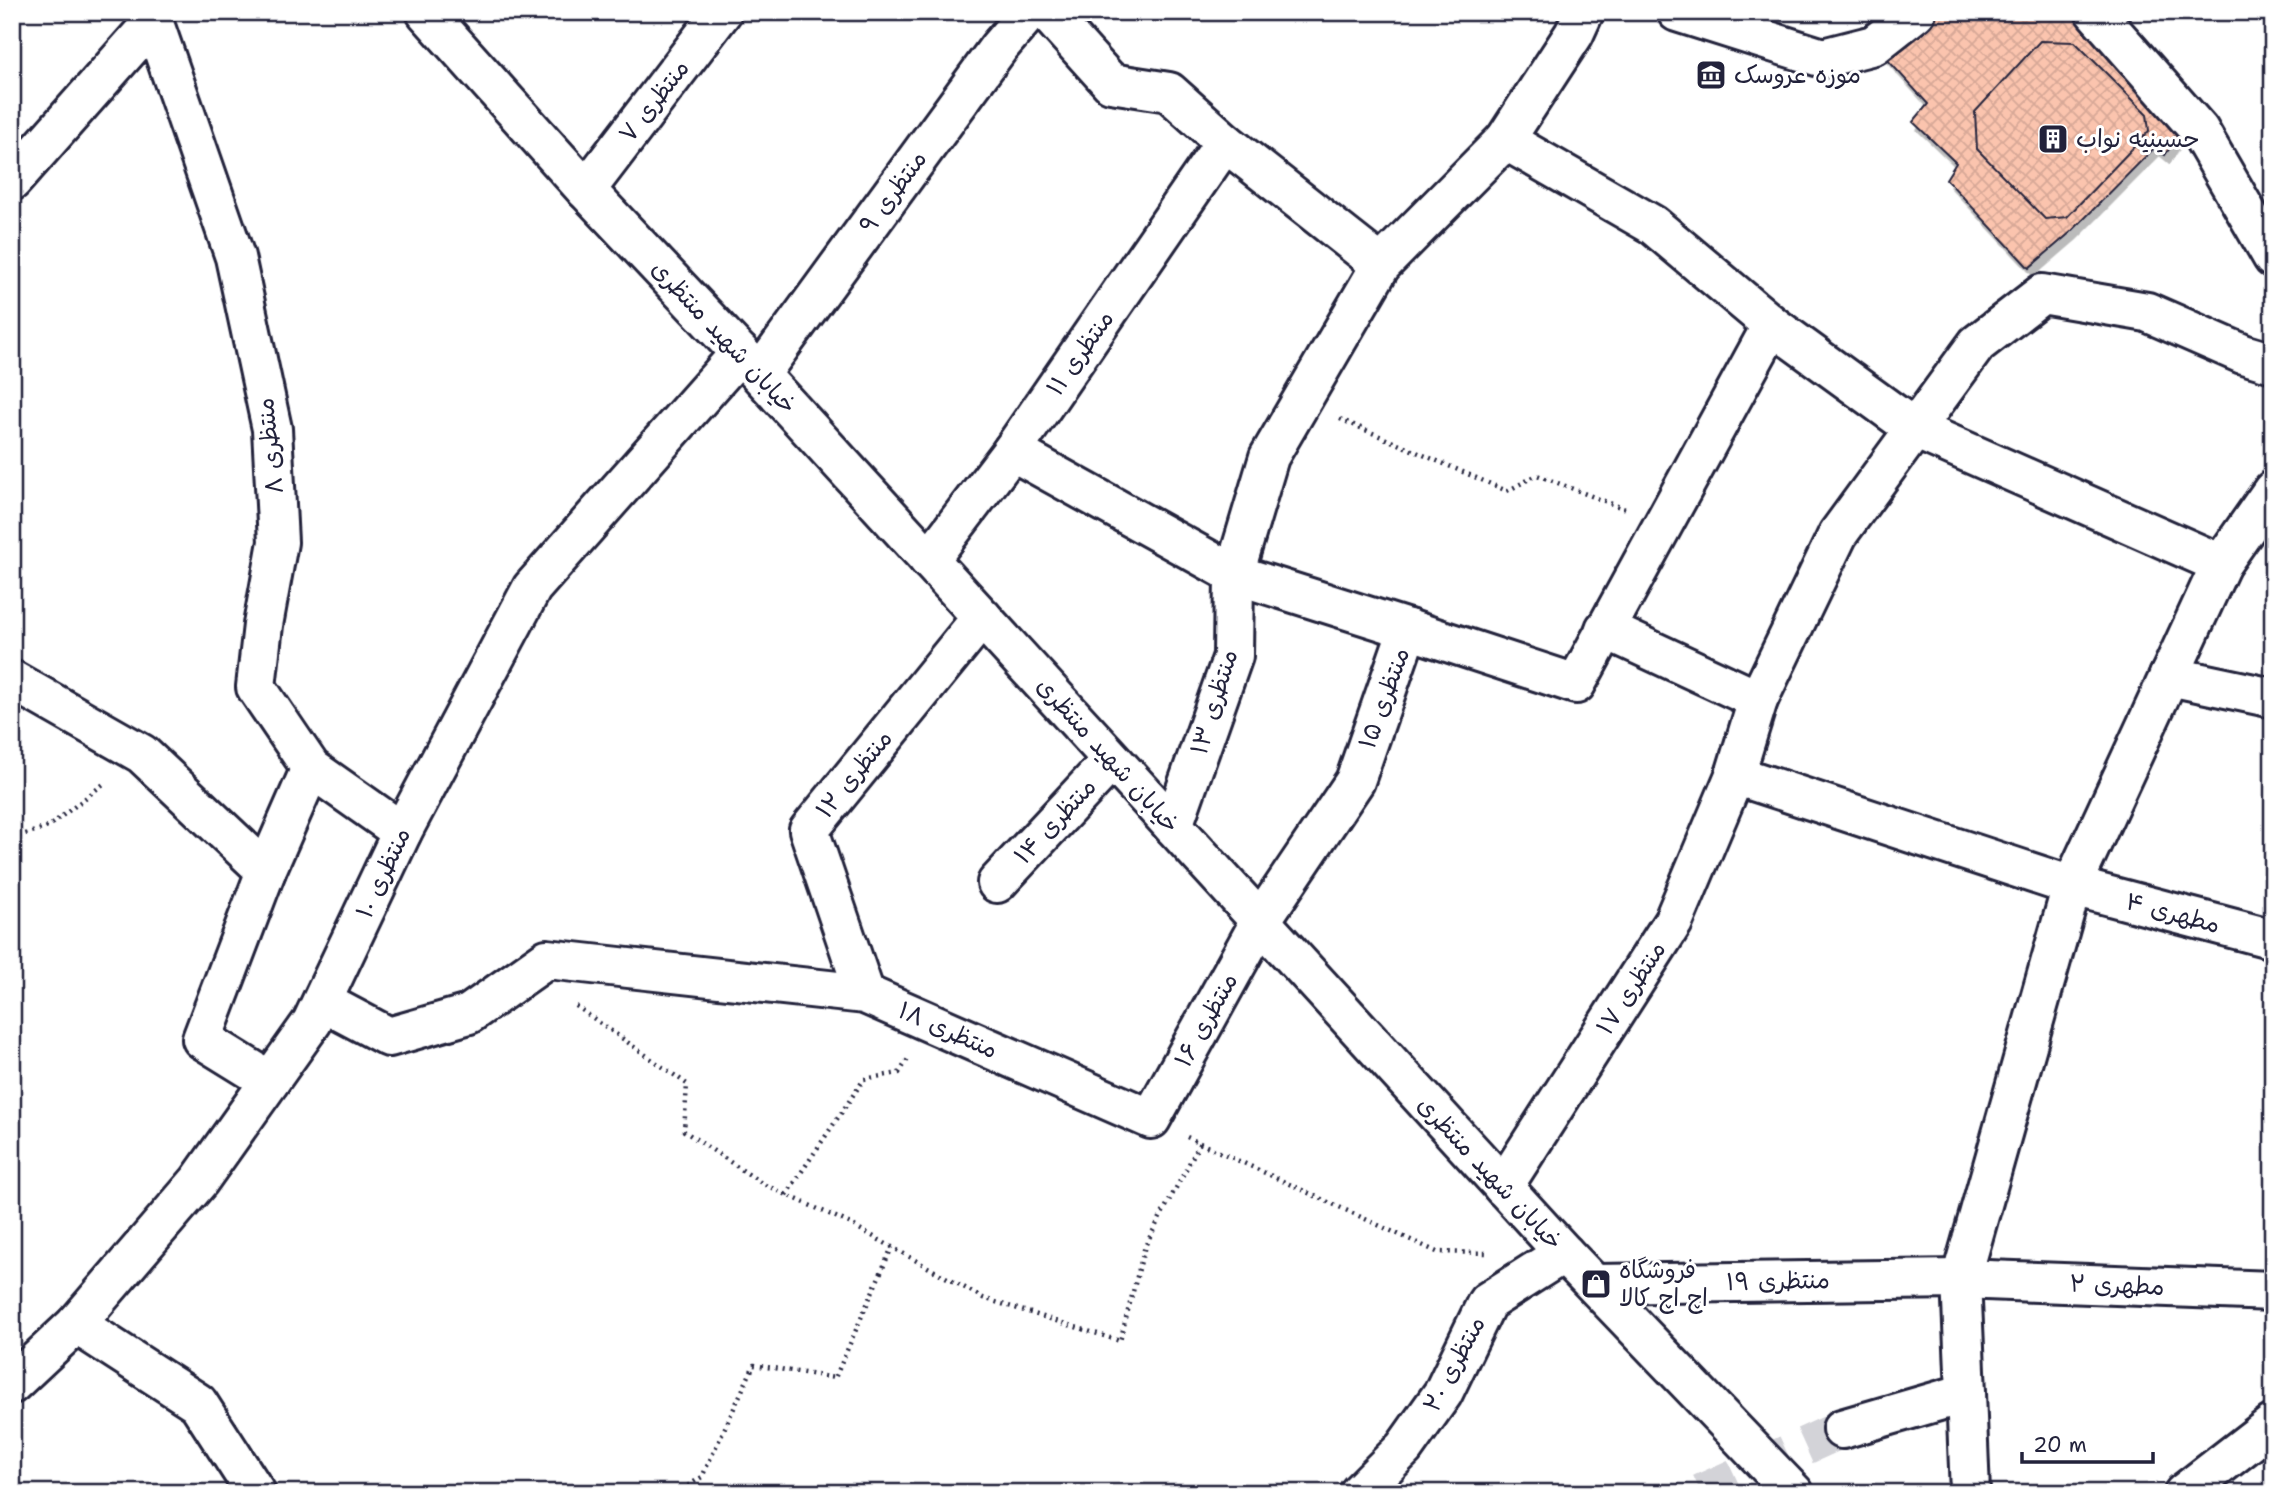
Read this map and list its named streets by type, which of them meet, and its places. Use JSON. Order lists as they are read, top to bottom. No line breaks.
{"streets":{"street":["منتظری ۷","منتظری ۹","خیابان شهید منتظری","منتظری ۱۱","منتظری ۸","منتظری ۱۵","منتظری ۱۳","منتظری ۱۲","منتظری ۱۴","منتظری ۱۰","مطهری ۴","منتظری ۱۷","منتظری ۱۶","منتظری ۱۸","منتظری ۱۹","مطهری ۲","منتظری ۲۰"]},"crossings":[["منتظری ۷","خیابان شهید منتظری"],["منتظری ۹","خیابان شهید منتظری"],["منتظری ۹","منتظری ۱۰"],["خیابان شهید منتظری","منتظری ۱۱"],["خیابان شهید منتظری","منتظری ۱۵"],["خیابان شهید منتظری","منتظری ۱۳"],["خیابان شهید منتظری","منتظری ۱۲"],["خیابان شهید منتظری","منتظری ۱۴"],["خیابان شهید منتظری","منتظری ۱۰"],["خیابان شهید منتظری","منتظری ۱۷"],["خیابان شهید منتظری","منتظری ۱۶"],["خیابان شهید منتظری","منتظری ۱۹"],["خیابان شهید منتظری","منتظری ۲۰"],["منتظری ۱۱","منتظری ۱۵"],["منتظری ۸","منتظری ۱۰"],["منتظری ۱۵","منتظری ۱۳"],["منتظری ۱۵","منتظری ۱۶"],["منتظری ۱۲","منتظری ۱۸"],["منتظری ۱۰","منتظری ۱۸"],["مطهری ۴","منتظری ۱۷"],["منتظری ۱۶","منتظری ۱۸"],["منتظری ۱۹","مطهری ۲"]],"places":{"museum":["موزه عروسک"],"building":["حسینیه نواب"],"shop":["فروشگاه اچ اچ کالا"]},"scale_bar":"20 m"}
